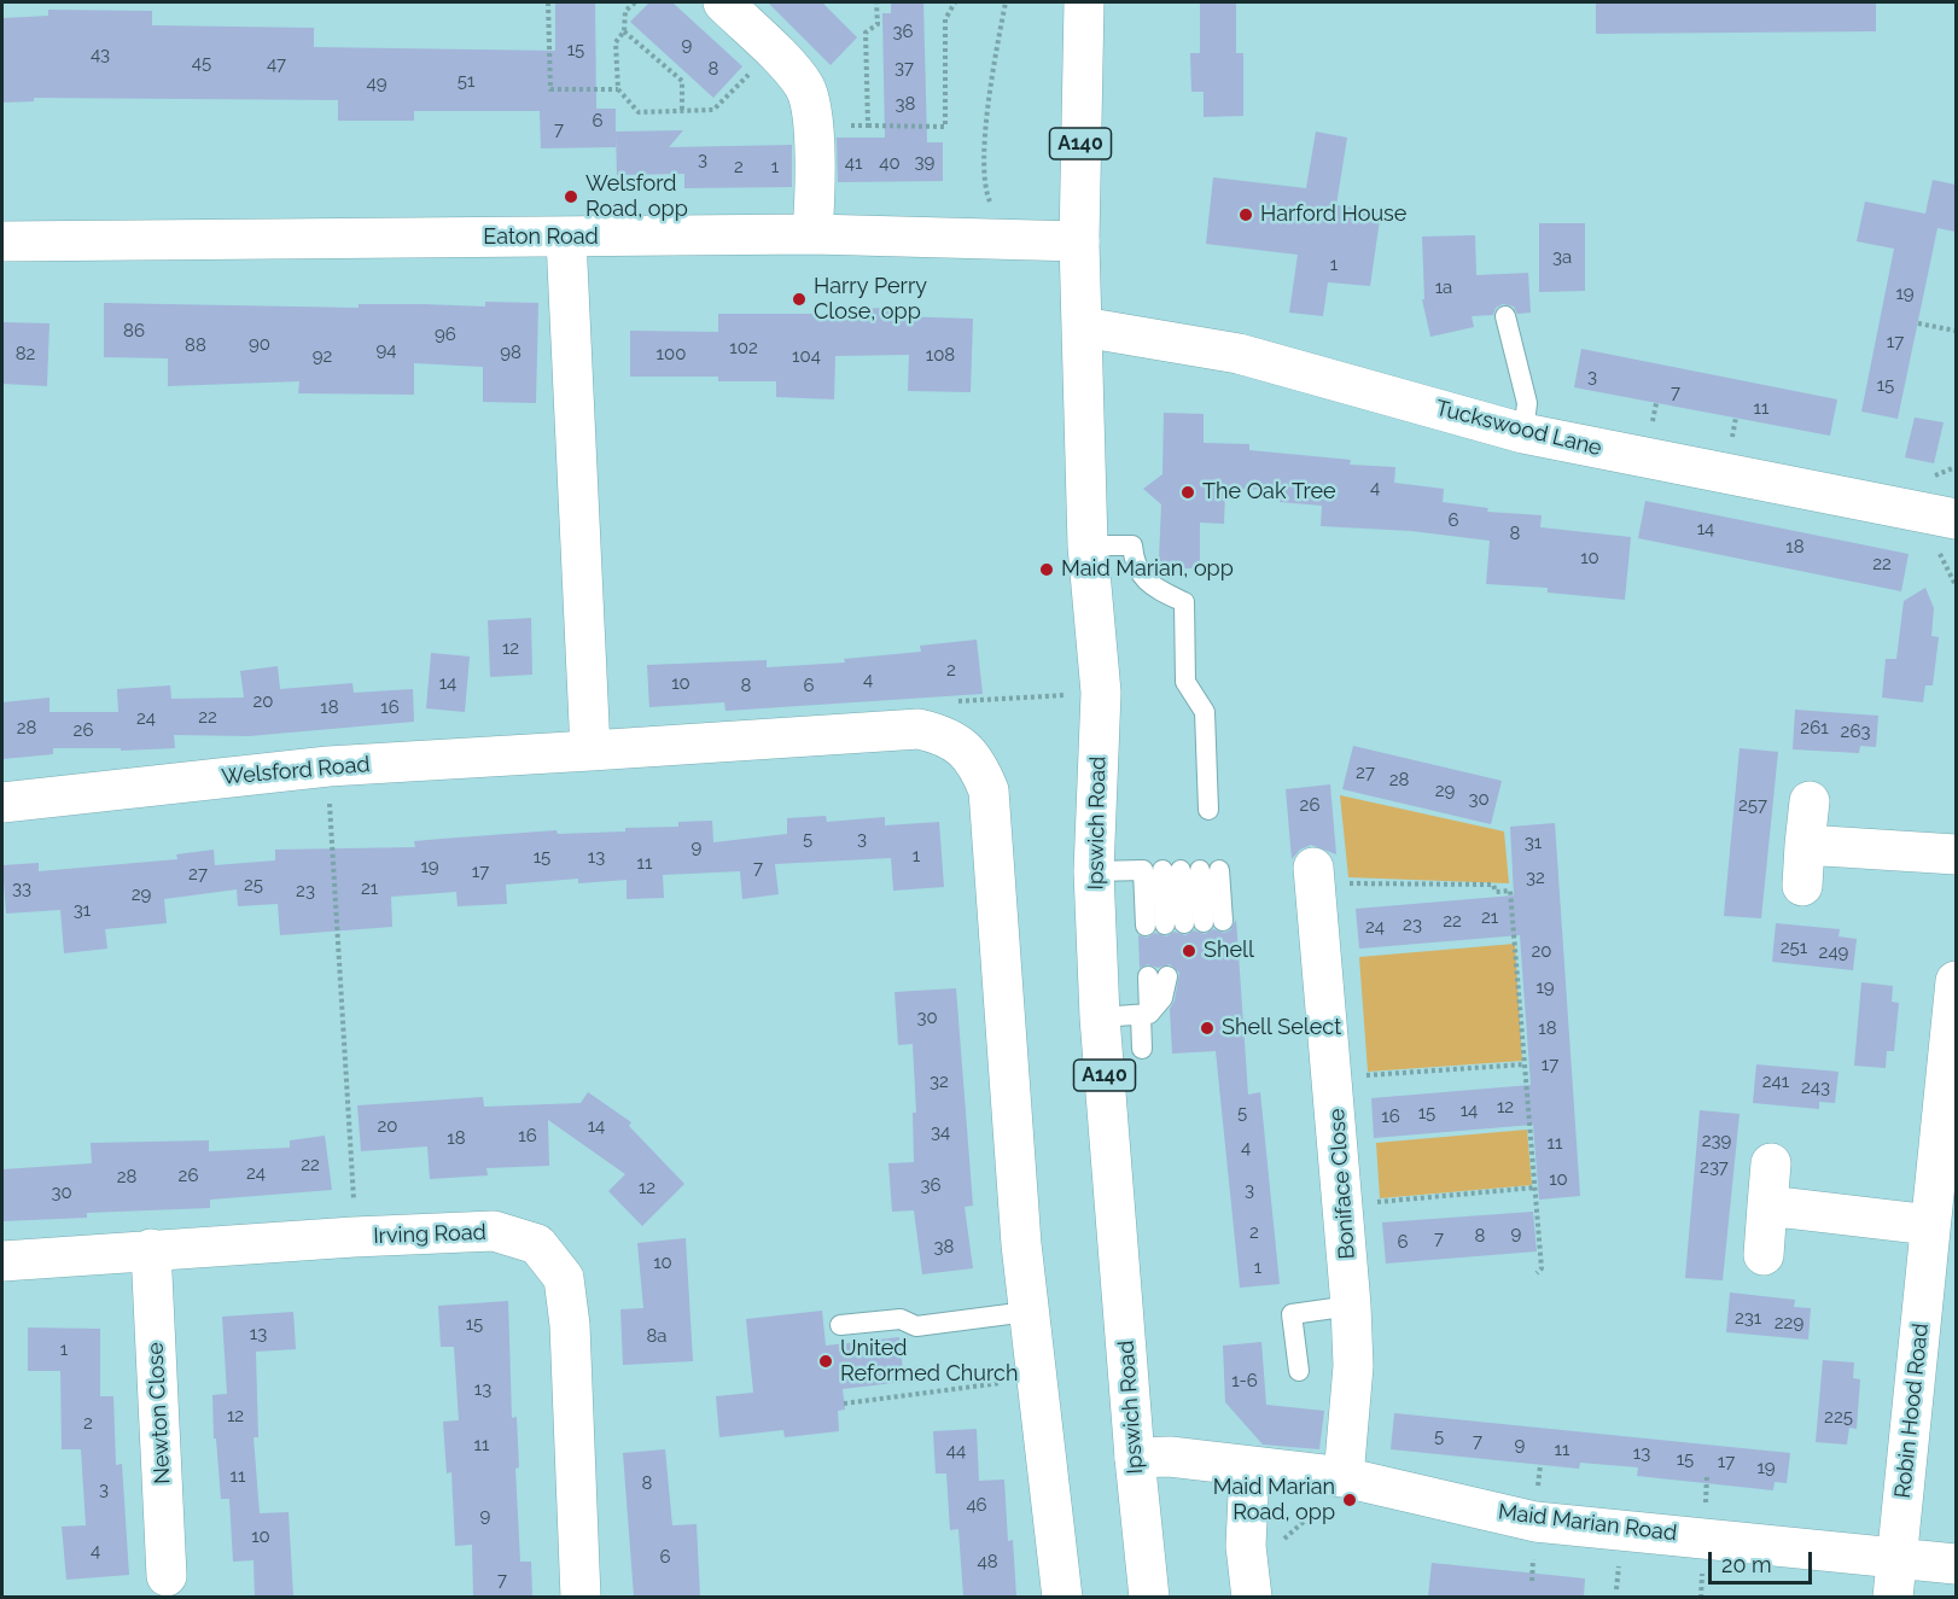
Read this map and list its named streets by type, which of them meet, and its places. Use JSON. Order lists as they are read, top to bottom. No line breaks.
{"streets":{"main road":["A140","Eaton Road","Tuckswood Lane","Welsford Road","Ipswich Road","Boniface Close","Irving Road","Robin Hood Road","Newton Close","Maid Marian Road"]},"crossings":[["Eaton Road","Ipswich Road"],["Tuckswood Lane","Ipswich Road"],["Ipswich Road","Maid Marian Road"],["Boniface Close","Maid Marian Road"],["Irving Road","Newton Close"],["Robin Hood Road","Maid Marian Road"]],"places":["Welsford Road, opp","Harford House","Harry Perry Close, opp","The Oak Tree","Maid Marian, opp","Shell","Shell Select","United Reformed Church","Maid Marian Road, opp"],"house_numbers":["36","9","15","43","45","47","37","8","51","49","38","6","7","3","39","41","40","2","1","3a","1","1a","19","86","96","17","90","88","102","94","98","82","100","108","92","104","3","15","7","11","4","6","14","8","18","10","22","12","2","4","14","10","8","6","20","18","16","22","24","28","261","26","263","27","28","29","30","26","257","5","3","31","9","1","15","13","11","19","7","17","27","32","25","33","21","23","29","31","21","22","23","24","251","20","249","19","30","18","17","32","241","243","12","14","5","15","16","20","14","34","16","18","239","11","4","22","237","24","26","28","10","36","12","3","30","2","9","8","7","6","38","10","1","231","229","15","13","8a","1","1-6","13","12","225","2","5","7","11","9","11","44","13","15","17","19","11","8","3","46","9","10","4","6","48","7"],"scale_bar":"20 m"}
